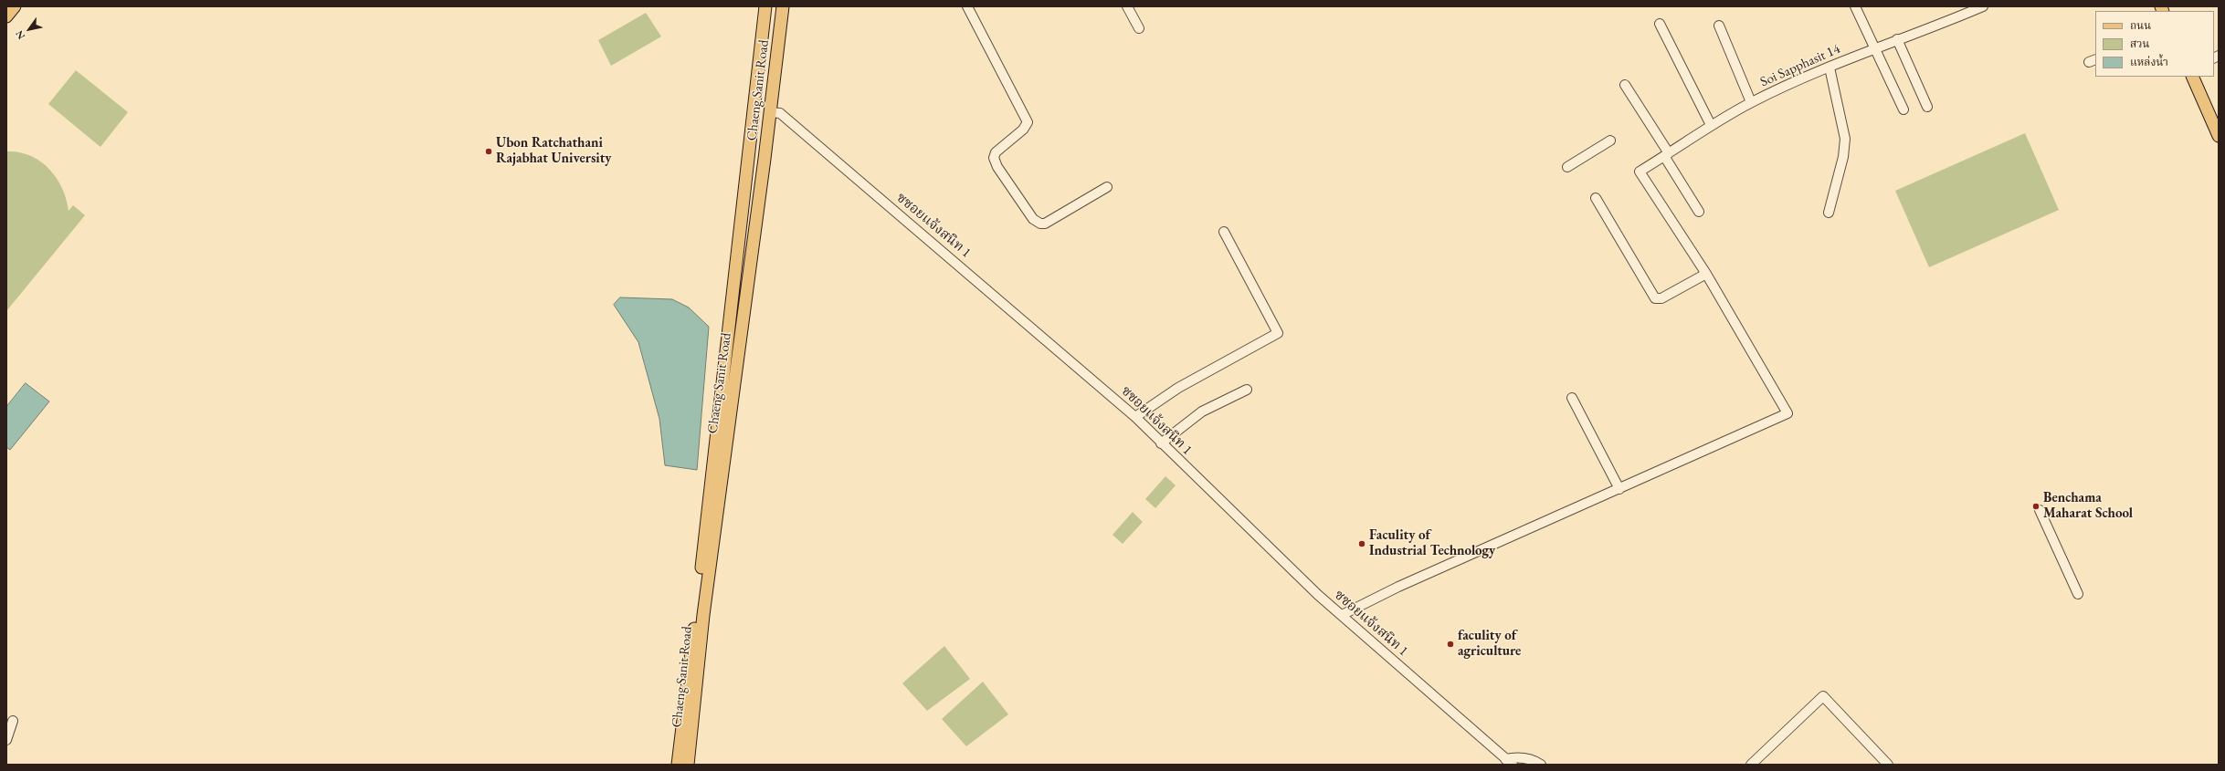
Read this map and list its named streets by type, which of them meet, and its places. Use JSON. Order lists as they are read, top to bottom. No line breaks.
{"streets":{"main road":["Chaeng Sanit Road"],"street":["Soi Sapphasit 14","ซซอยแจ้งสนิท 1"]},"crossings":[["Chaeng Sanit Road","ซซอยแจ้งสนิท 1"]],"places":["Ubon Ratchathani Rajabhat University","Benchama Maharat School","Faculity of Industrial Technology","faculity of agriculture"],"legend":["ถนน","สวน","แหล่งน้ำ"],"north":"bottom left"}
